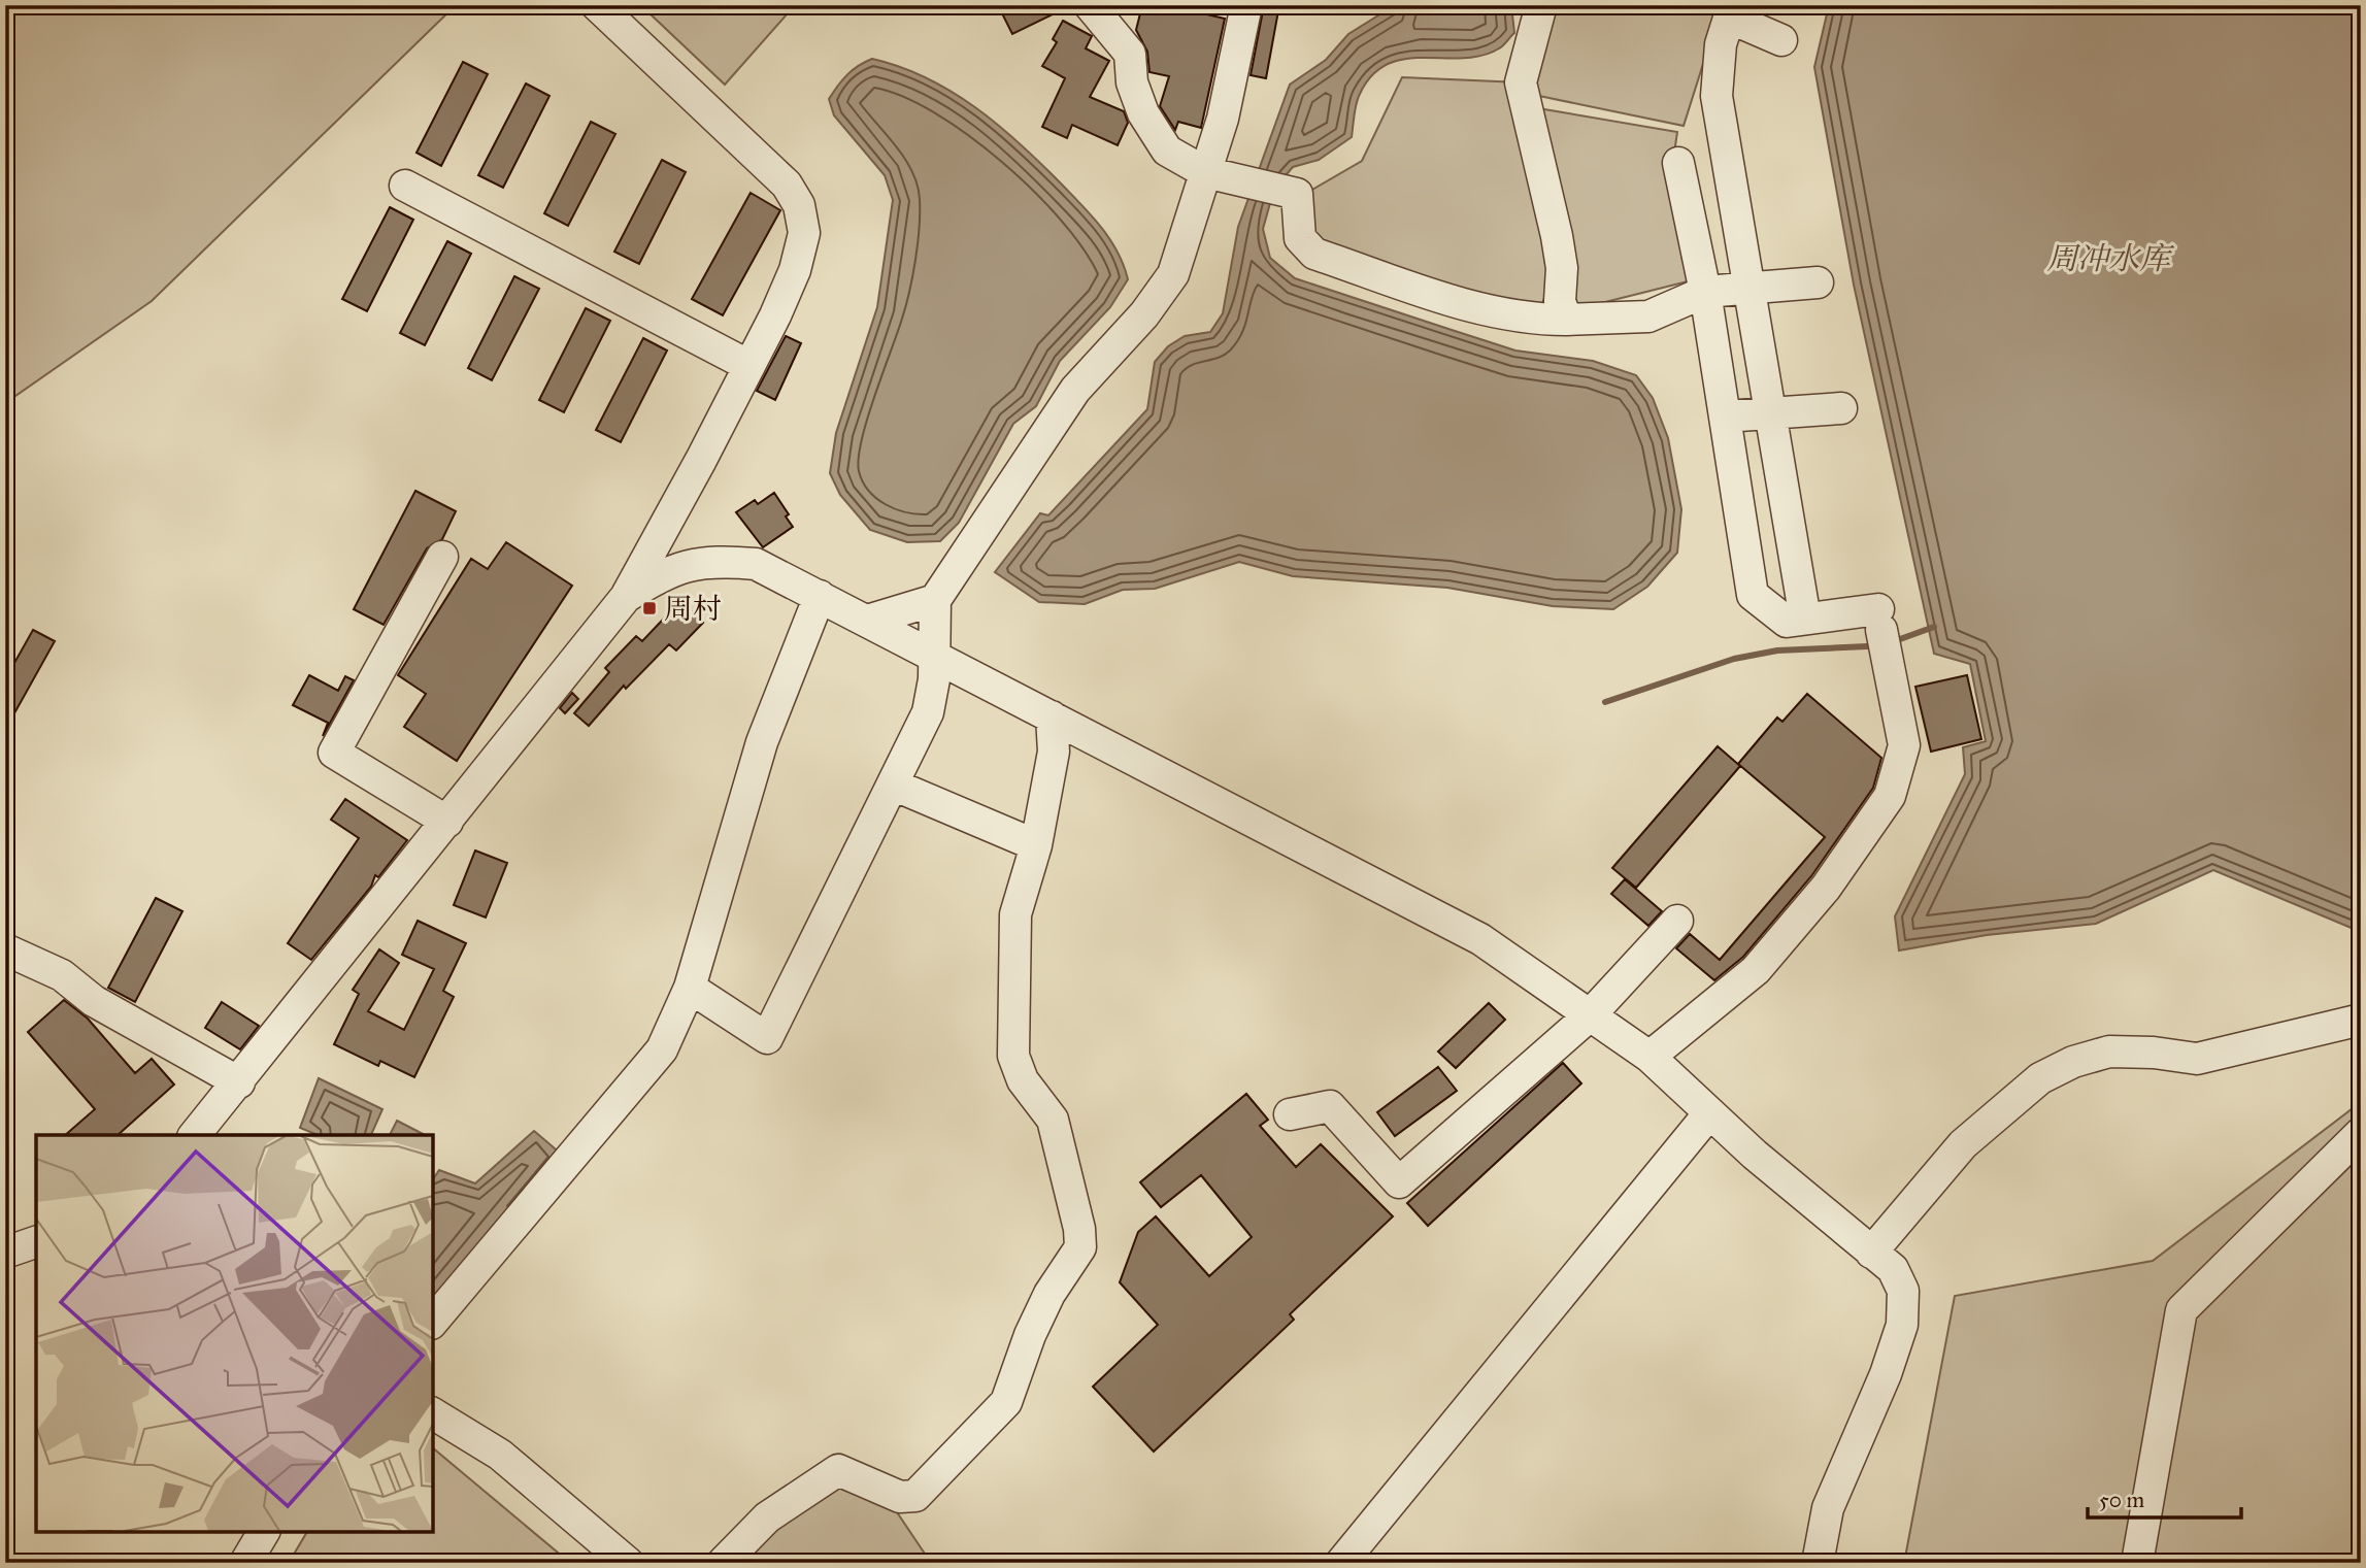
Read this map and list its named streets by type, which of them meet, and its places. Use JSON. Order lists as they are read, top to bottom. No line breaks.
{"water":["周冲水库"],"places":{"transit":["周村"]},"scale_bar":"50 m"}
